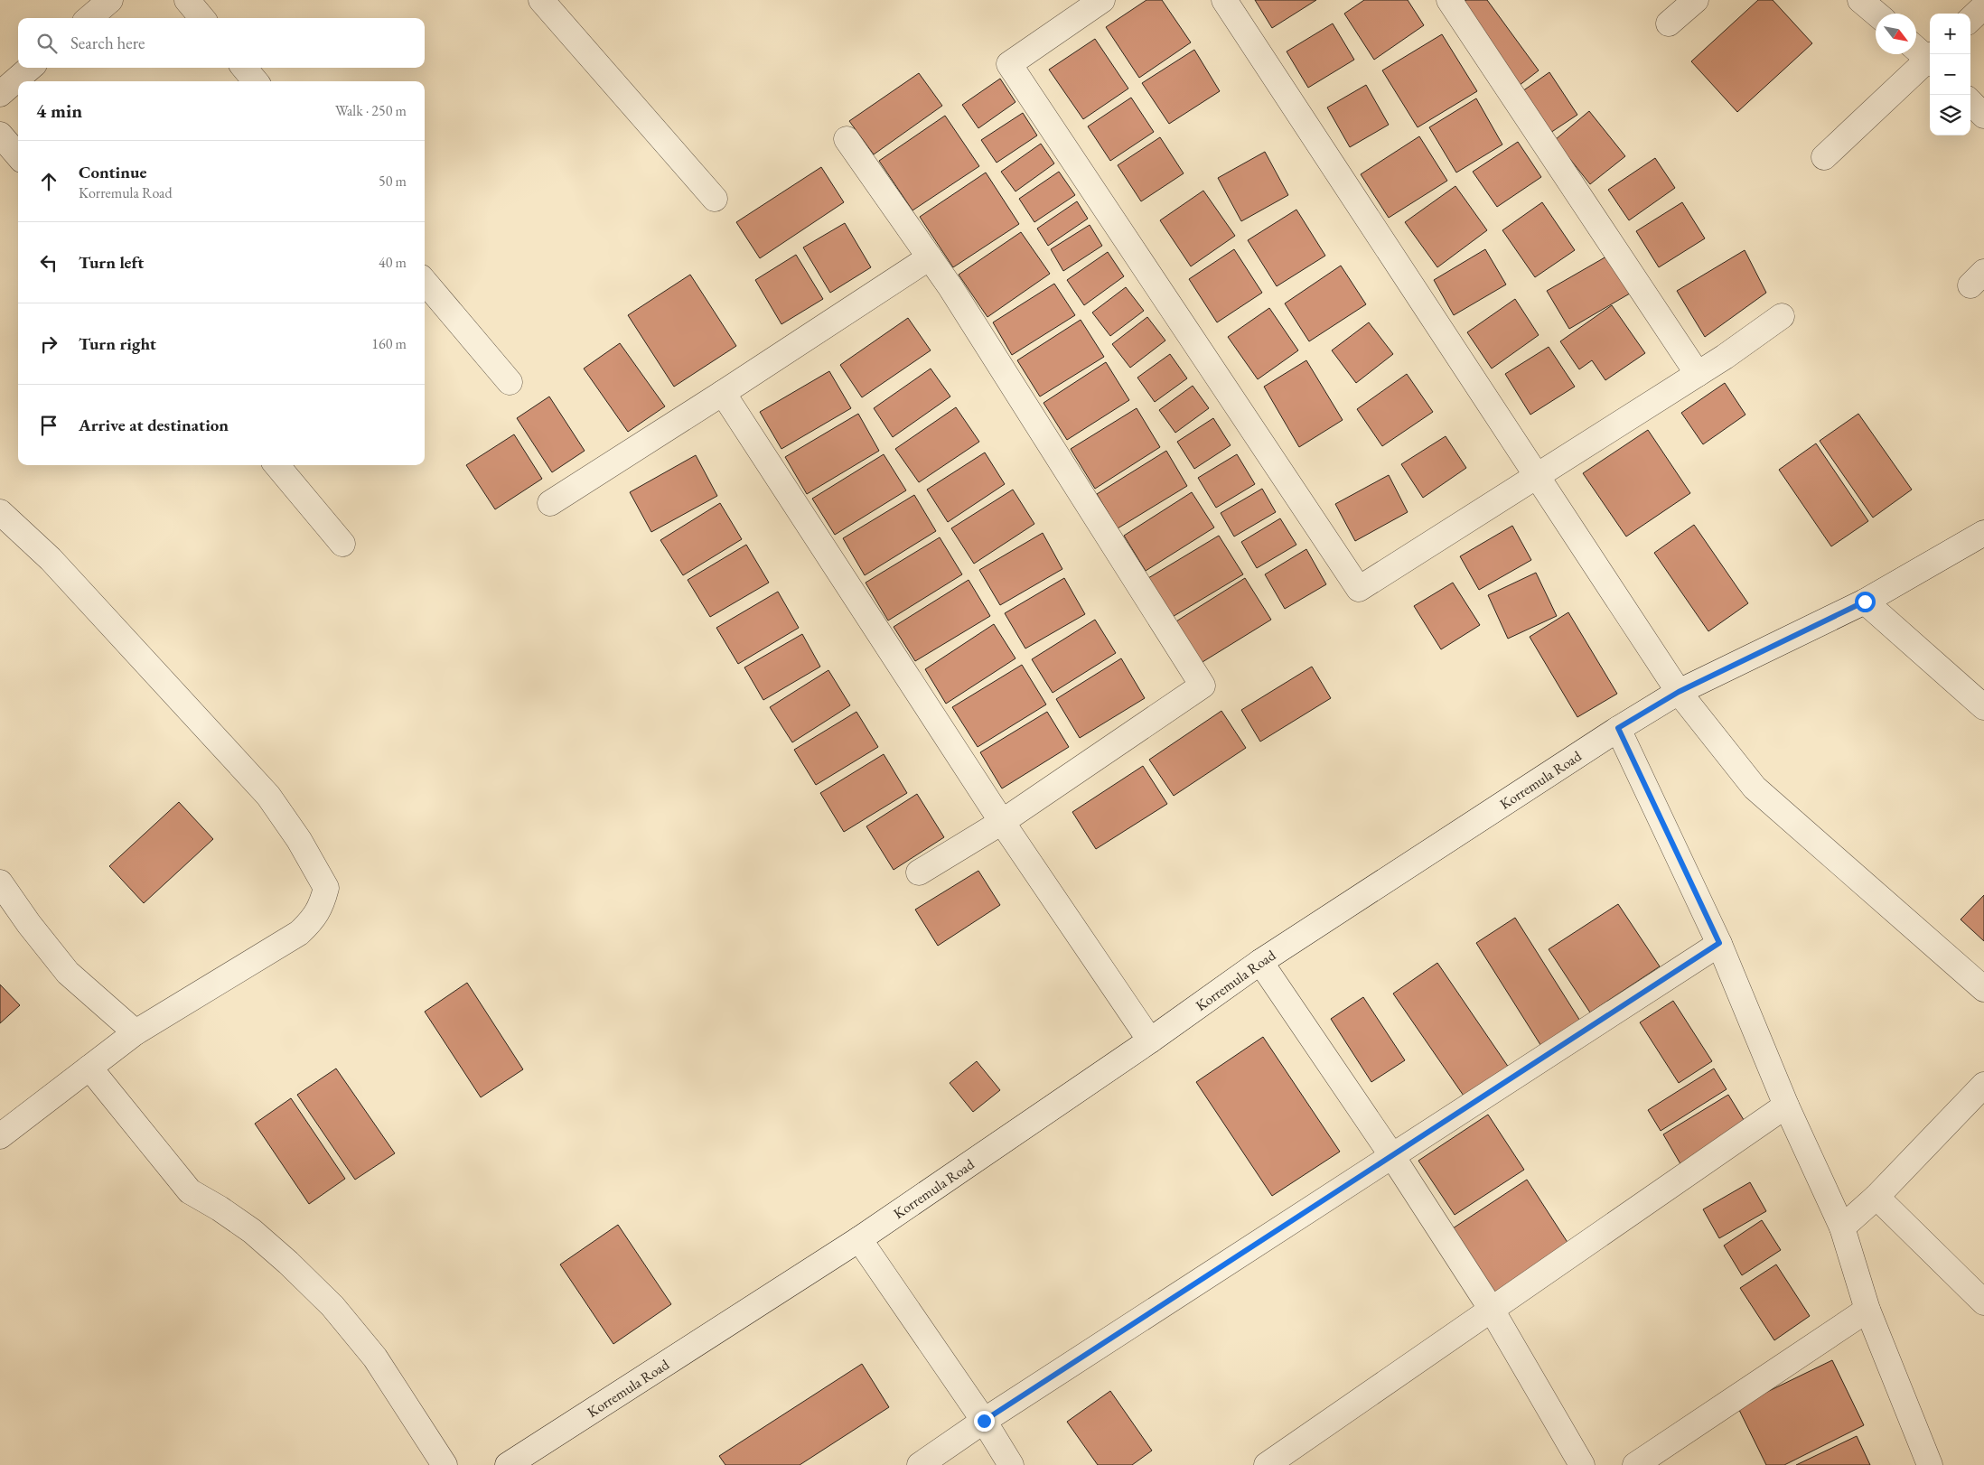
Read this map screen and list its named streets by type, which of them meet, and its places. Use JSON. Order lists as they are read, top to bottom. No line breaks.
{"streets":{"street":["Korremula Road"]},"north":"bottom right","page":{"map_buttons":["+","−"],"search":"Search here","heading":["4 min","Walk · 250 m"],"list":[["Continue","Korremula Road","50 m"],["Turn left","40 m"],["Turn right","160 m"],"Arrive at destination"]}}
